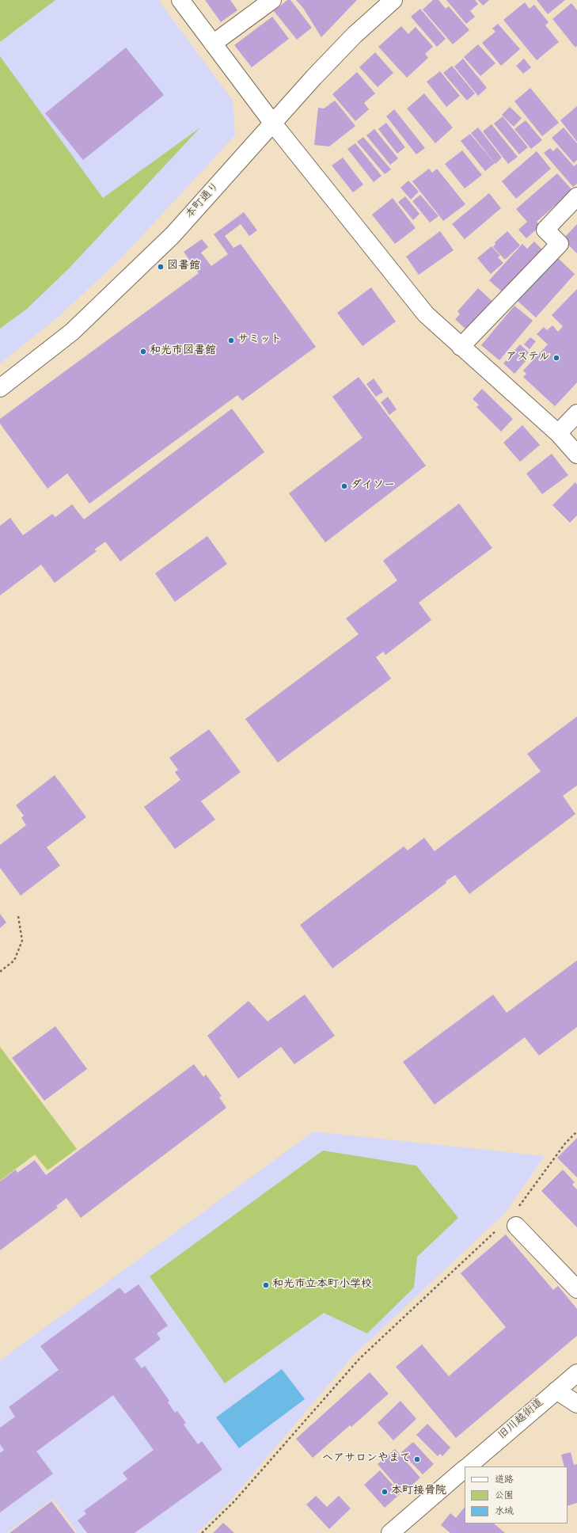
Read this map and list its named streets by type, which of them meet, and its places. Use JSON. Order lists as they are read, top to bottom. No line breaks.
{"streets":{"street":["本町通り","旧川越街道"]},"places":["図書館","サミット","和光市図書館","アステル","ダイソー","和光市立本町小学校","ヘアサロンやまて","本町接骨院"],"legend":["道路","公園","水域"]}
